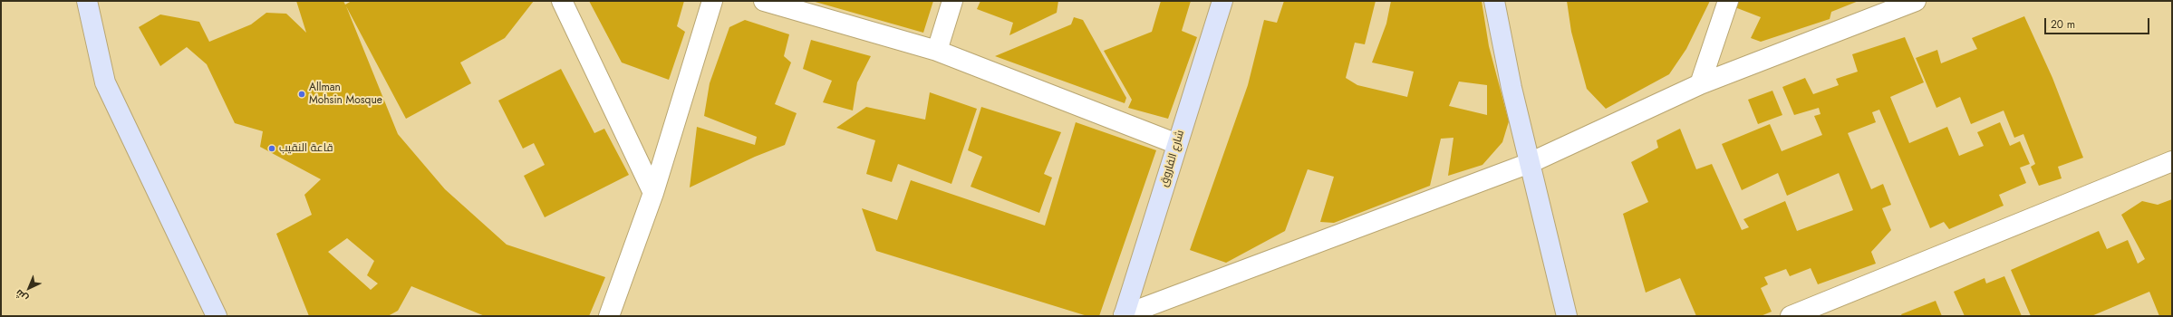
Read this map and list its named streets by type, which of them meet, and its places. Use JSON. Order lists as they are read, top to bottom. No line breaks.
{"streets":{"street":["شارع الفاروق"]},"places":["Allman Mohsin Mosque","قاعة النقيب"],"scale_bar":"20 m","north":"bottom left"}
